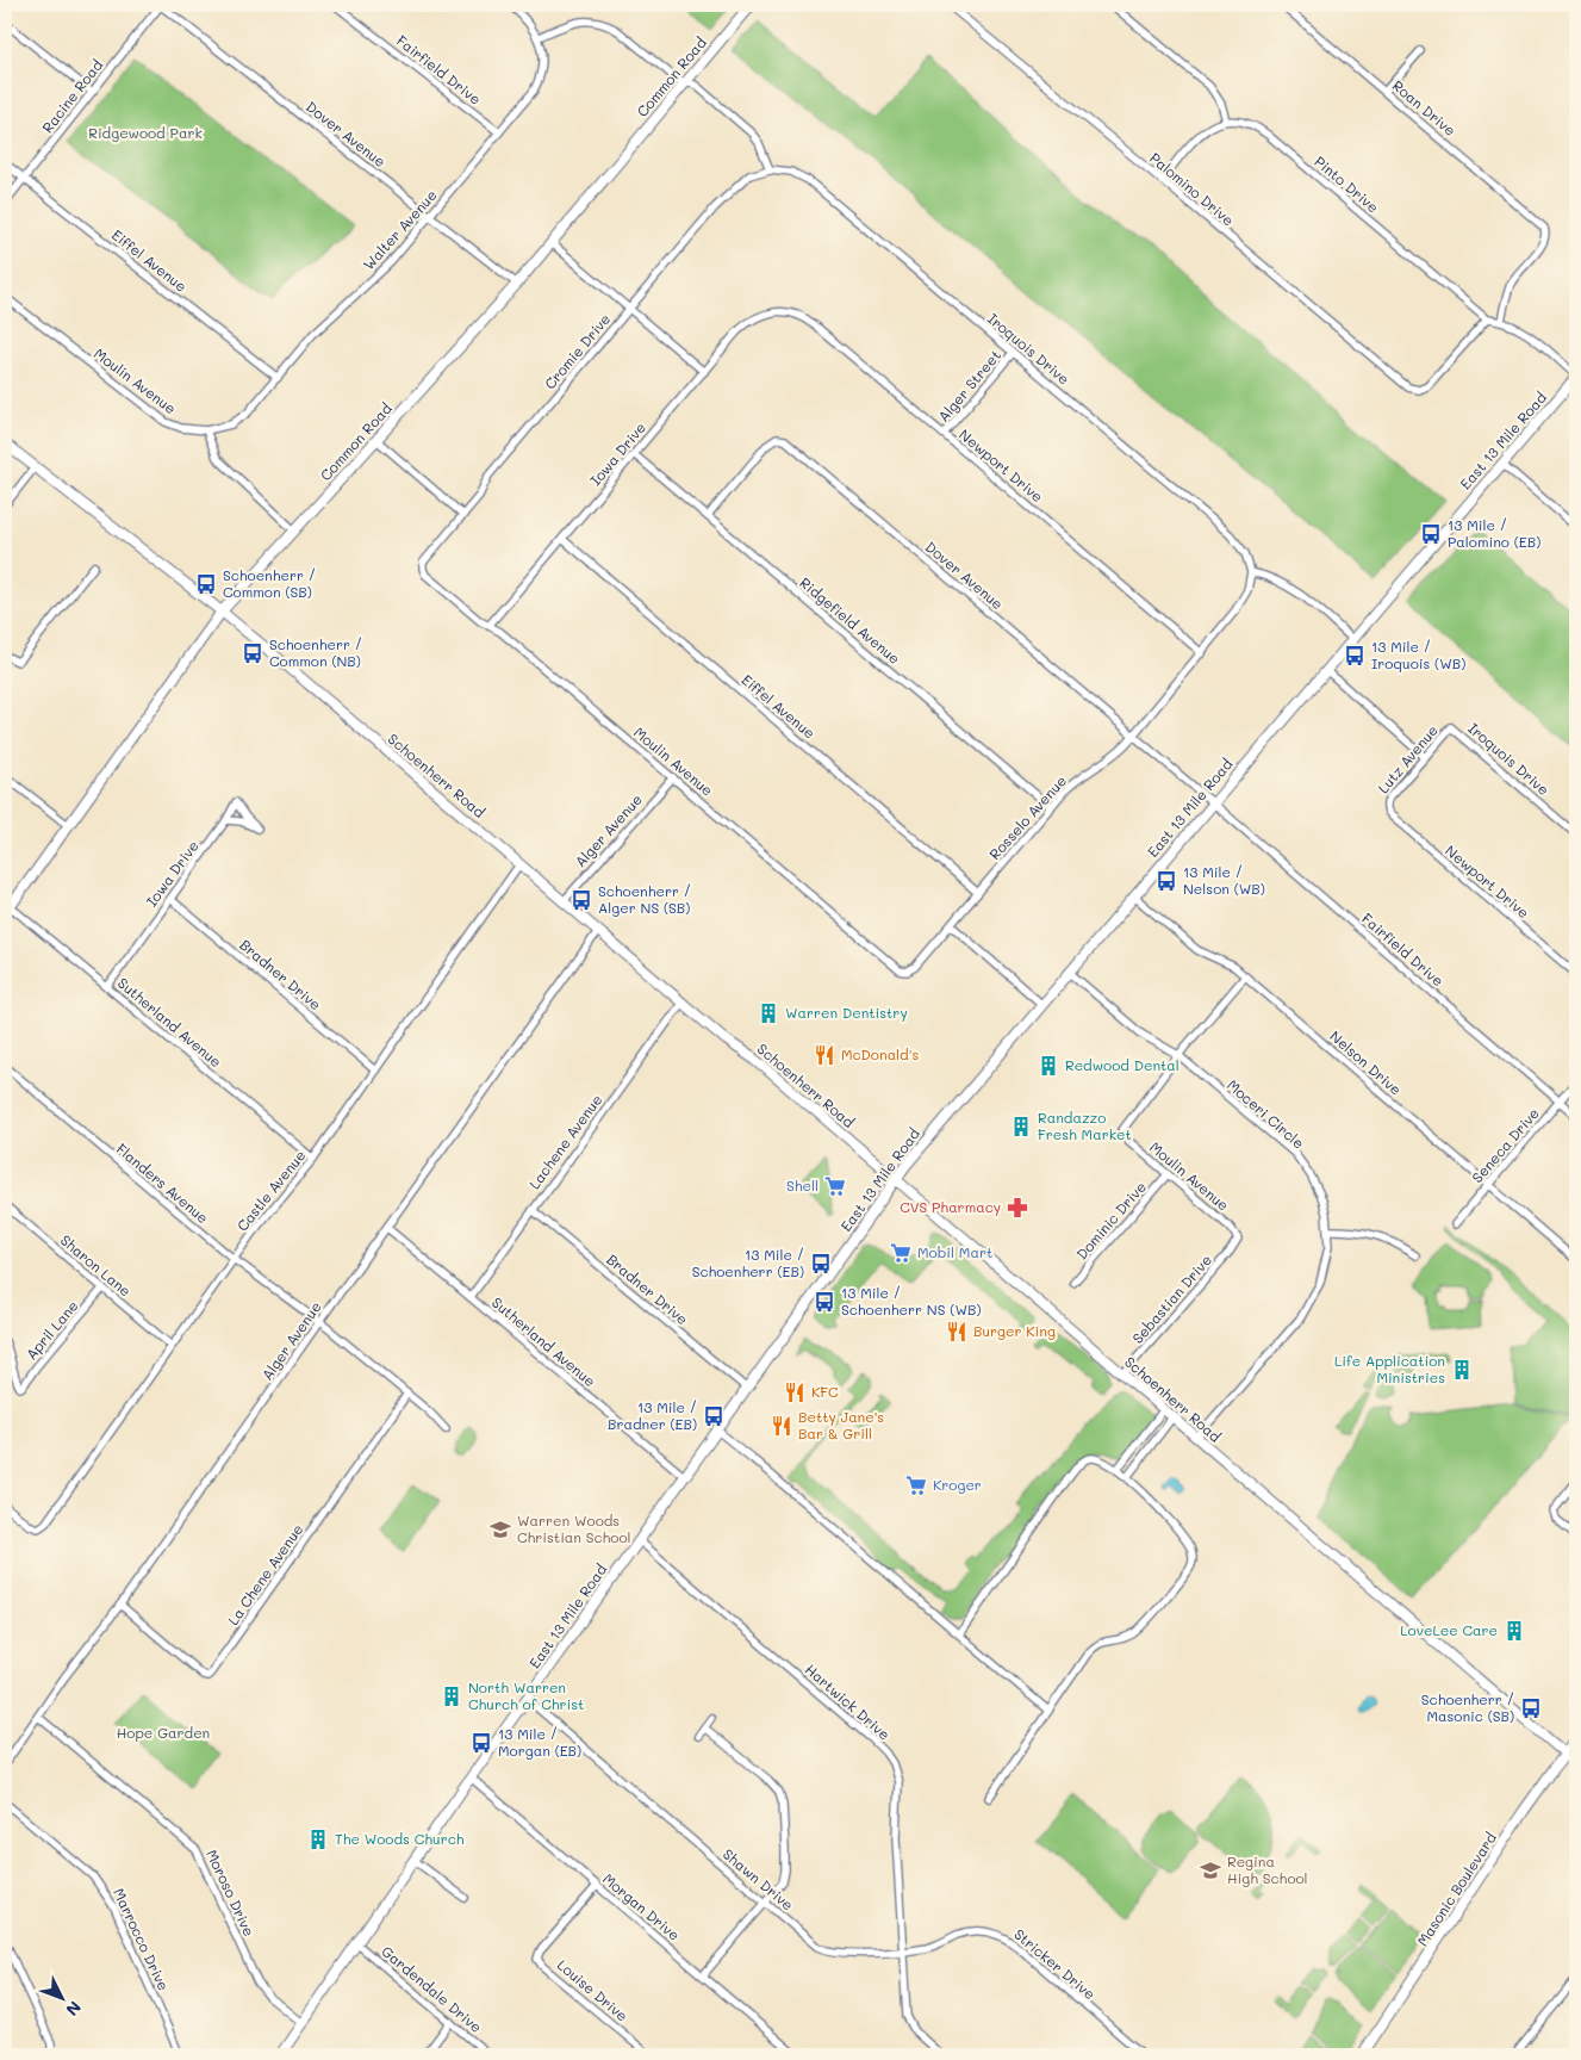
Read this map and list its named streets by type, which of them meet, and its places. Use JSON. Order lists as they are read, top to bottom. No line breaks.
{"streets":{"main road":["Common Road","East 13 Mile Road","Schoenherr Road","Masonic Boulevard"],"street":["Fairfield Drive","Racine Road","Roan Drive","Dover Avenue","Pinto Drive","Palomino Drive","Walter Avenue","Eiffel Avenue","Iroquois Drive","Cromie Drive","Moulin Avenue","Alger Street","Iowa Drive","Newport Drive","Ridgefield Avenue","Lutz Avenue","Rosselo Avenue","Alger Avenue","Bradner Drive","Sutherland Avenue","Nelson Drive","Moceri Circle","Lachene Avenue","Seneca Drive","Flanders Avenue","Castle Avenue","Dominic Drive","Sharon Lane","Sebastian Drive","April Lane","La Chene Avenue","Hartwick Drive","Shawn Drive","Moroso Drive","Morgan Drive","Marrocco Drive","Stricker Drive","Gardendale Drive","Louise Drive"]},"crossings":[["Fairfield Drive","Dover Avenue"],["Fairfield Drive","Walter Avenue"],["Fairfield Drive","East 13 Mile Road"],["Fairfield Drive","Seneca Drive"],["Common Road","Dover Avenue"],["Common Road","Schoenherr Road"],["Common Road","Sutherland Avenue"],["Racine Road","Dover Avenue"],["Racine Road","Eiffel Avenue"],["Dover Avenue","Walter Avenue"],["Dover Avenue","East 13 Mile Road"],["Dover Avenue","Ridgefield Avenue"],["Dover Avenue","Rosselo Avenue"],["Pinto Drive","Palomino Drive"],["Walter Avenue","Eiffel Avenue"],["Walter Avenue","Moulin Avenue"],["Eiffel Avenue","Iowa Drive"],["Eiffel Avenue","Rosselo Avenue"],["Iroquois Drive","Cromie Drive"],["Iroquois Drive","Alger Street"],["Iroquois Drive","Lutz Avenue"],["Iroquois Drive","Rosselo Avenue"],["Cromie Drive","Moulin Avenue"],["Moulin Avenue","Iowa Drive"],["Moulin Avenue","Rosselo Avenue"],["Moulin Avenue","Alger Avenue"],["Moulin Avenue","Moceri Circle"],["Moulin Avenue","Dominic Drive"],["Moulin Avenue","Sebastian Drive"],["Alger Street","Newport Drive"],["East 13 Mile Road","Schoenherr Road"],["East 13 Mile Road","Bradner Drive"],["East 13 Mile Road","Sutherland Avenue"],["East 13 Mile Road","Nelson Drive"],["East 13 Mile Road","Moceri Circle"],["East 13 Mile Road","Hartwick Drive"],["East 13 Mile Road","Shawn Drive"],["East 13 Mile Road","Moroso Drive"],["East 13 Mile Road","Morgan Drive"],["East 13 Mile Road","Gardendale Drive"],["Iowa Drive","Newport Drive"],["Iowa Drive","Ridgefield Avenue"],["Iowa Drive","Bradner Drive"],["Iowa Drive","Sutherland Avenue"],["Newport Drive","Lutz Avenue"],["Newport Drive","Rosselo Avenue"],["Ridgefield Avenue","Rosselo Avenue"],["Schoenherr Road","Alger Avenue"],["Schoenherr Road","Moceri Circle"],["Schoenherr Road","Lachene Avenue"],["Schoenherr Road","Castle Avenue"],["Schoenherr Road","Sebastian Drive"],["Schoenherr Road","Masonic Boulevard"],["Alger Avenue","Sutherland Avenue"],["Alger Avenue","Flanders Avenue"],["Alger Avenue","La Chene Avenue"],["Alger Avenue","Moroso Drive"],["Bradner Drive","Lachene Avenue"],["Bradner Drive","Castle Avenue"],["Sutherland Avenue","Lachene Avenue"],["Sutherland Avenue","Castle Avenue"],["Nelson Drive","Seneca Drive"],["Flanders Avenue","Castle Avenue"],["Flanders Avenue","La Chene Avenue"],["Castle Avenue","Sharon Lane"],["Sharon Lane","April Lane"],["Hartwick Drive","Shawn Drive"],["Hartwick Drive","Stricker Drive"],["Shawn Drive","Stricker Drive"],["Morgan Drive","Louise Drive"]],"parks":["Ridgewood Park","Hope Garden"],"places":{"bus stop":["13 Mile / Palomino (EB)","Schoenherr / Common (SB)","Schoenherr / Common (NB)","13 Mile / Iroquois (WB)","13 Mile / Nelson (WB)","Schoenherr / Alger NS (SB)","13 Mile / Schoenherr (EB)","13 Mile / Schoenherr NS (WB)","13 Mile / Bradner (EB)","Schoenherr / Masonic (SB)","13 Mile / Morgan (EB)"],"building":["Warren Dentistry","Redwood Dental","Randazzo Fresh Market","Life Application Ministries","LoveLee Care","North Warren Church of Christ","The Woods Church"],"restaurant":["McDonald's","Burger King","KFC","Betty Jane's Bar & Grill"],"supermarket":["Shell","Mobil Mart","Kroger"],"pharmacy":["CVS Pharmacy"],"school or university":["Warren Woods Christian School","Regina High School"]},"north":"bottom right"}
